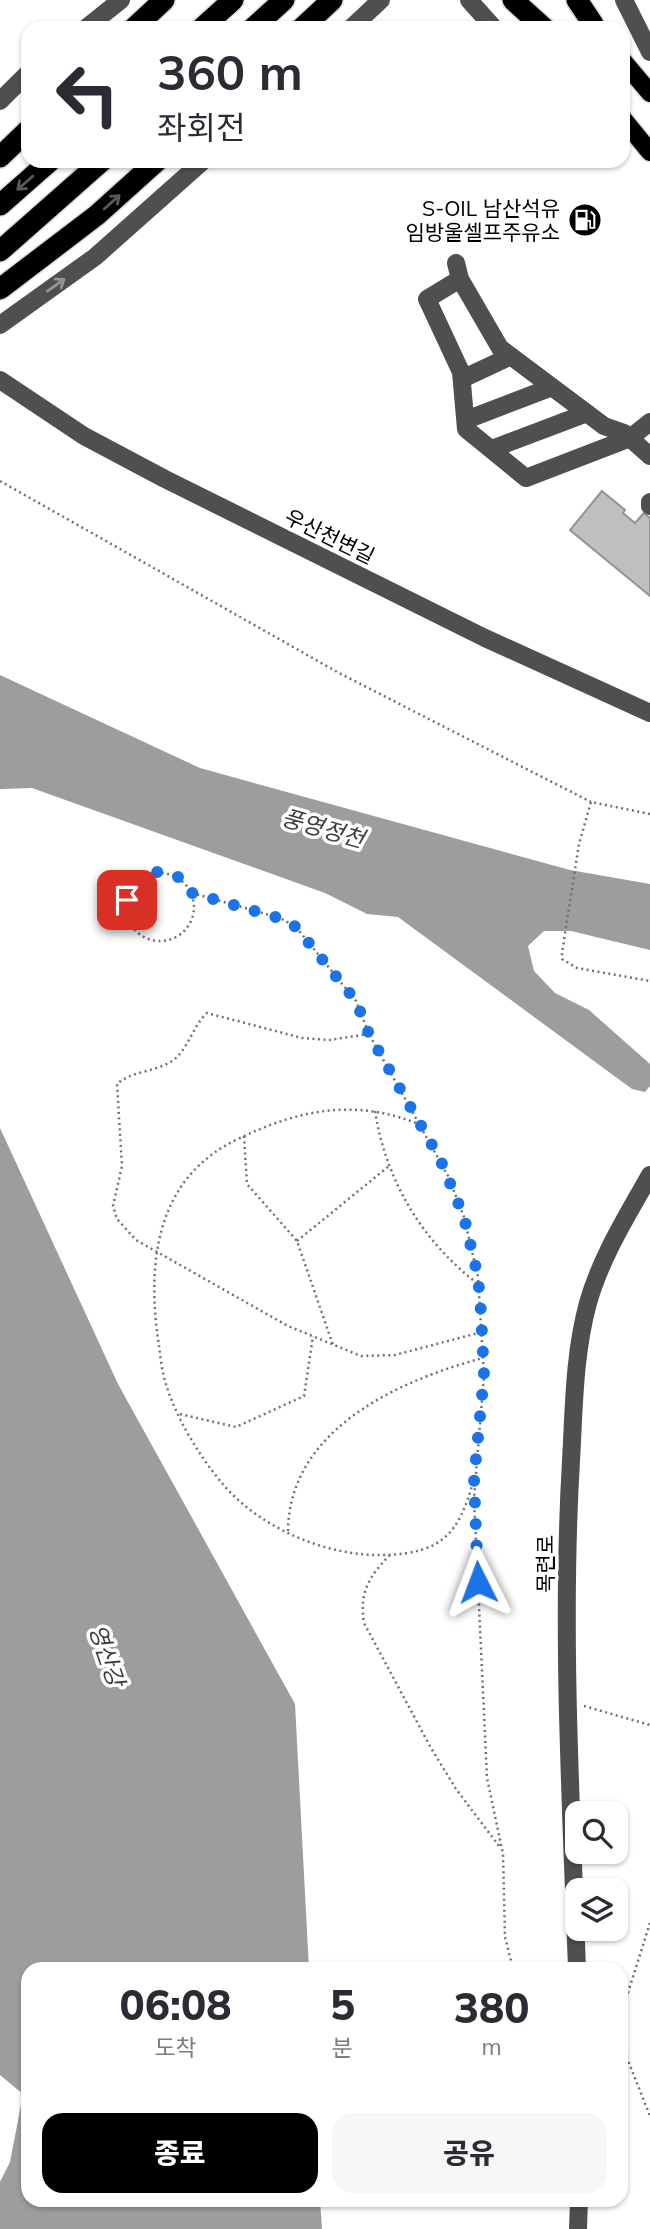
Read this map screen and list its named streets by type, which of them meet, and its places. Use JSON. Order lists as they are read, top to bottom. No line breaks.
{"streets":{"street":["우산천변길","목련로"]},"water":["풍영정천","영산강"],"places":{"fuel station":["S-OIL 남산석유 임방울셀프주유소"]},"page":{"turn":["360 m","좌회전"],"eta":["06:08","도착","5","분","380","m"],"buttons":["종료","공유"]}}
